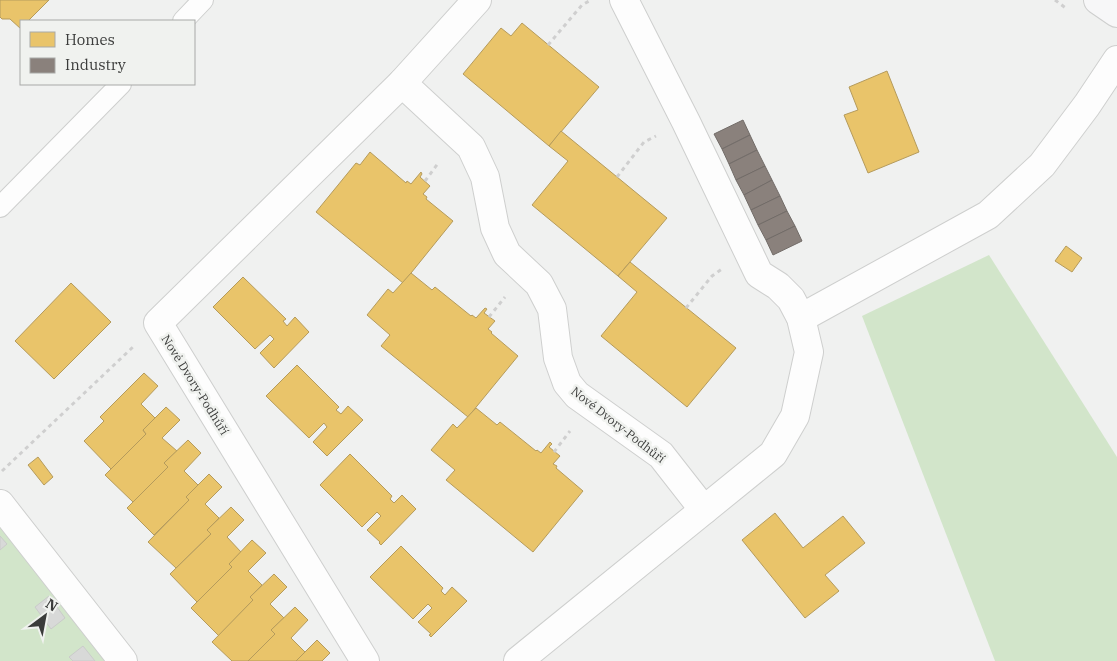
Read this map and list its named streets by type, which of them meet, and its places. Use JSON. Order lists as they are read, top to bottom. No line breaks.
{"streets":{"street":["Nové Dvory-Podhůří"]},"legend":["Homes","Industry"],"north":"top right"}
